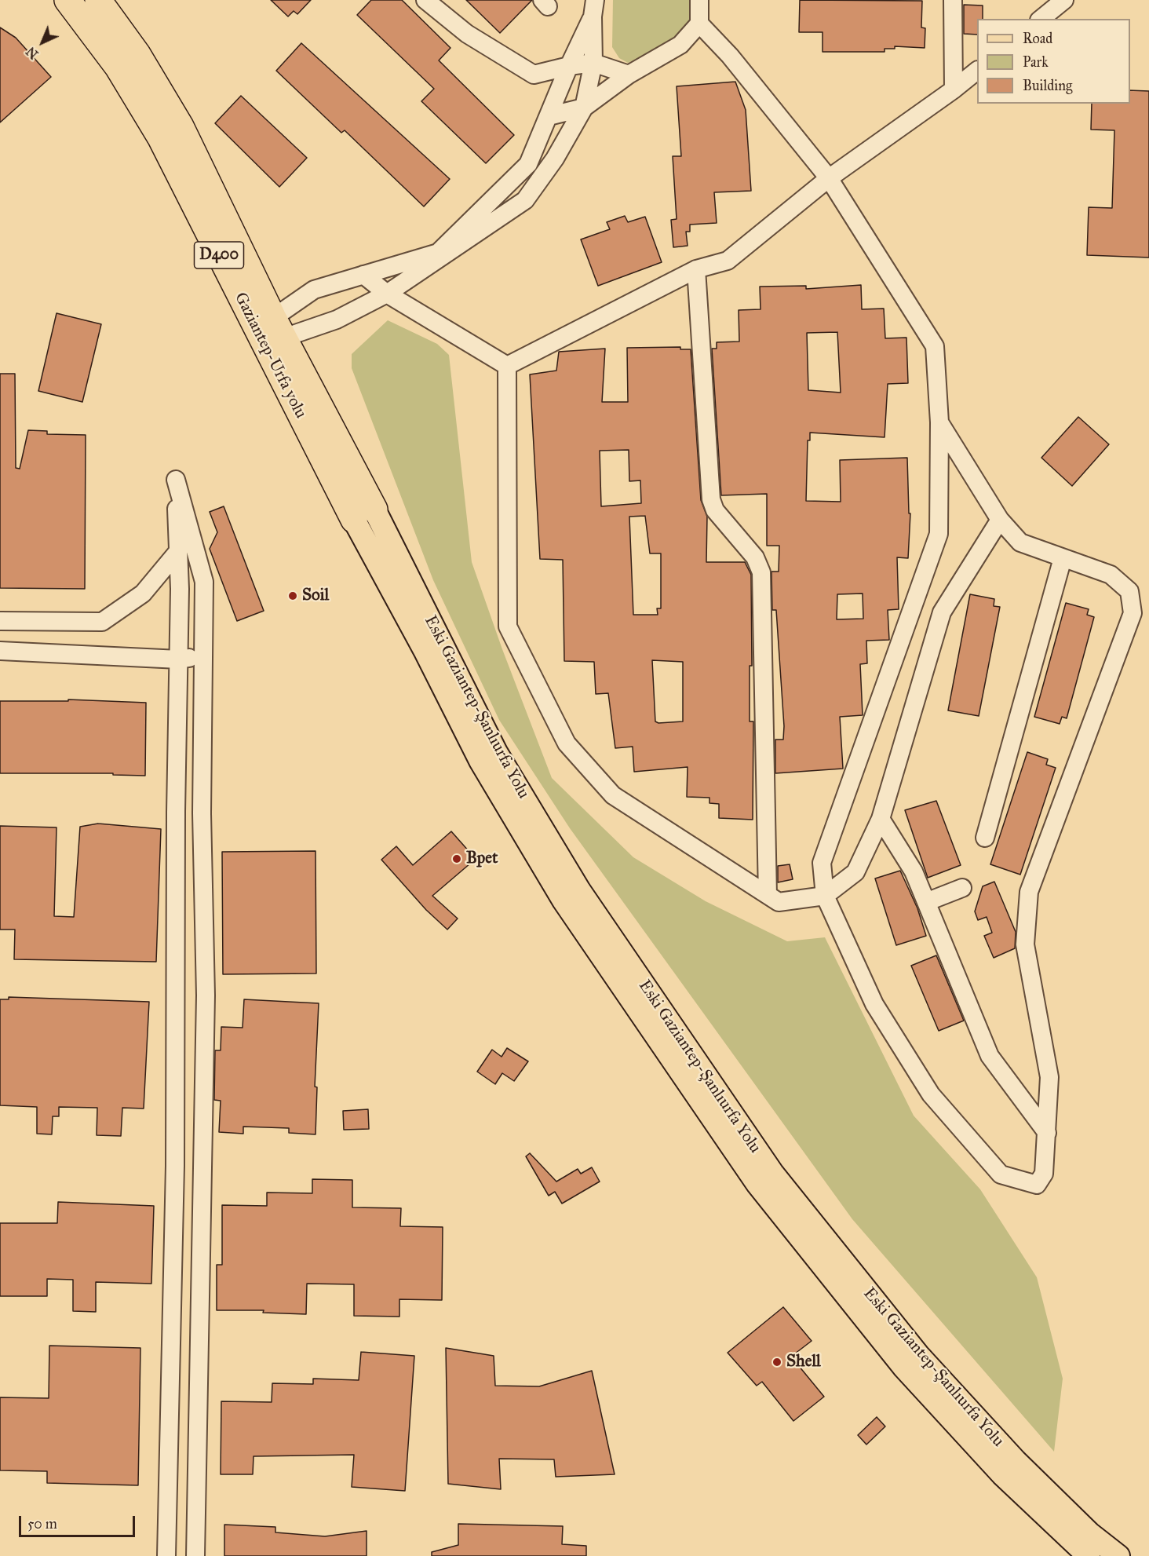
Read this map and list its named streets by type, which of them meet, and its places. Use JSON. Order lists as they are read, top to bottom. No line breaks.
{"streets":{"highway":["D400","Gaziantep-Urfa yolu"],"main road":["Eski Gaziantep-Şanlıurfa Yolu"]},"crossings":[["Gaziantep-Urfa yolu","Eski Gaziantep-Şanlıurfa Yolu"]],"places":["Soil","Bpet","Shell"],"legend":["Road","Park","Building"],"scale_bar":"50 m","north":"bottom left"}
